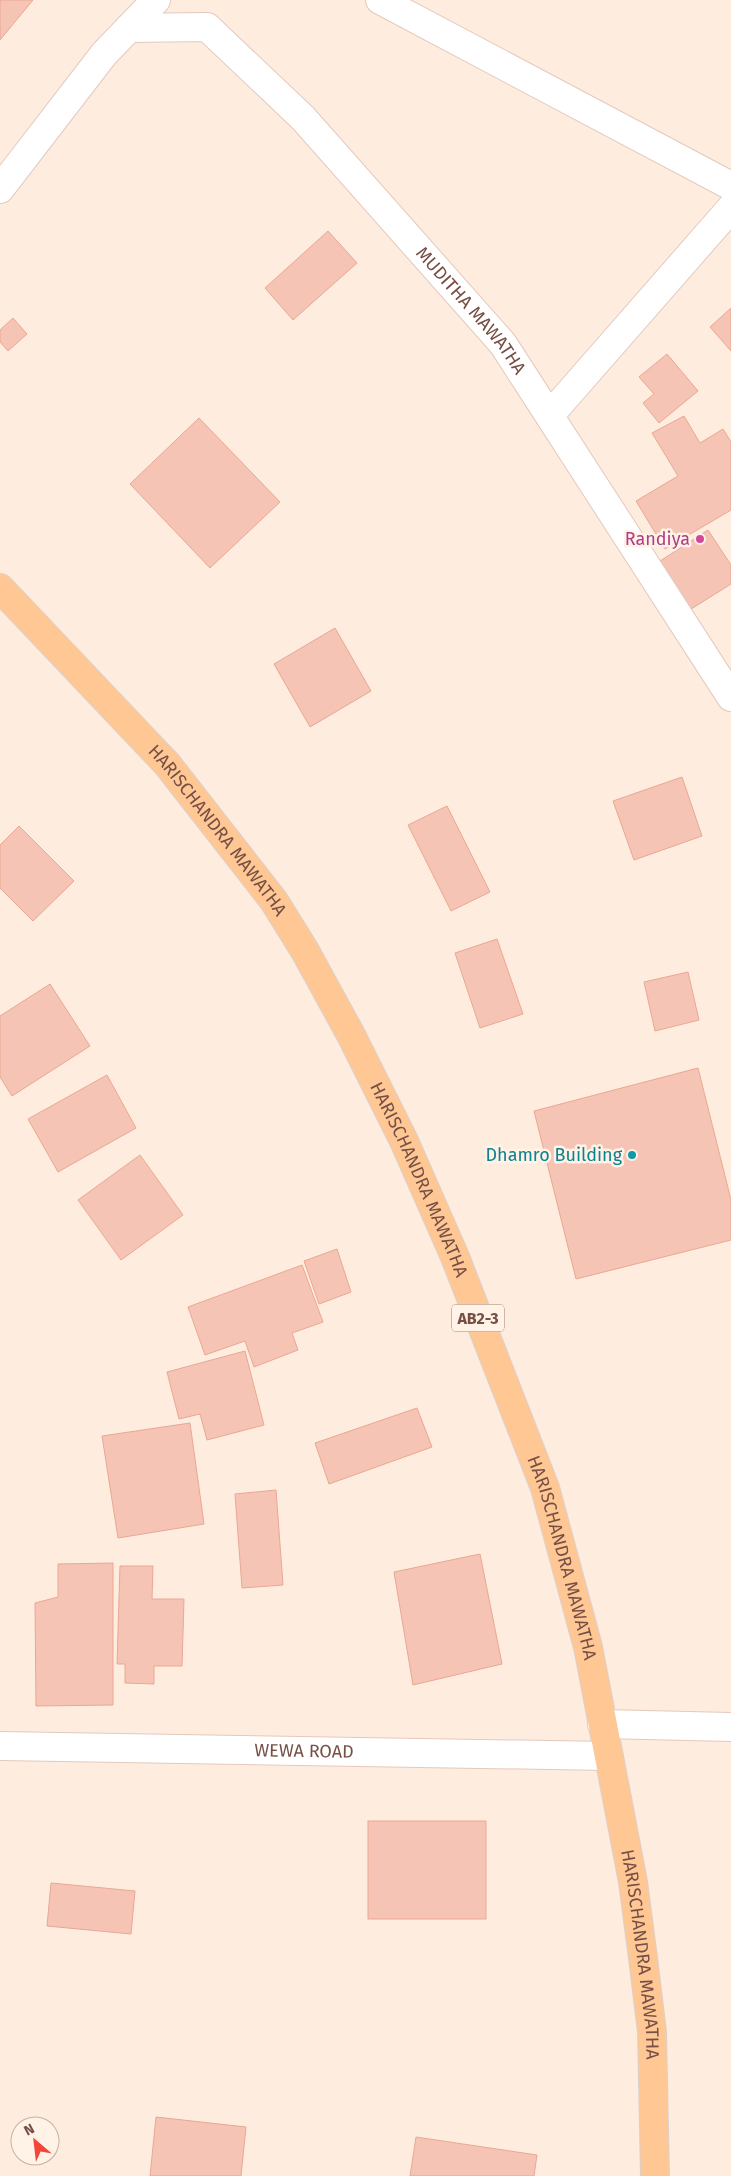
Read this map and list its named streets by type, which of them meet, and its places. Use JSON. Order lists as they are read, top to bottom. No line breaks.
{"streets":{"main road":["HARISCHANDRA MAWATHA","AB2-3"],"street":["MUDITHA MAWATHA","WEWA ROAD"]},"crossings":[["HARISCHANDRA MAWATHA","WEWA ROAD"]],"places":["Randiya","Dhamro Building"],"north":"top left"}
